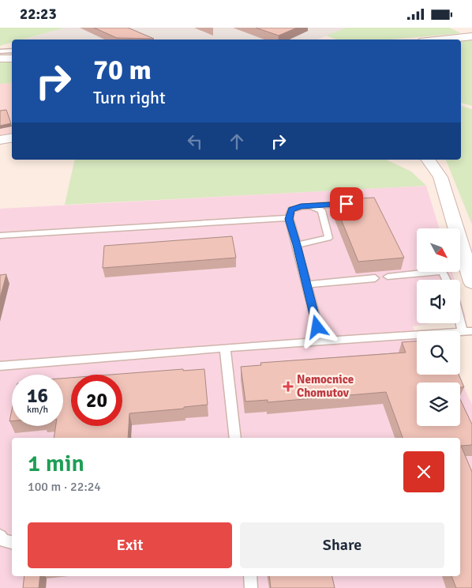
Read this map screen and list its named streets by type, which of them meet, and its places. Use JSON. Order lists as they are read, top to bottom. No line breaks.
{"places":{"health":["Nemocnice Chomutov"]},"north":"bottom right","page":{"status":"22:23","turn":["70 m","Turn right"],"speed":"16 km/h","limit":"20","heading":["1 min","100 m · 22:24"],"buttons":["Exit","Share"]}}
